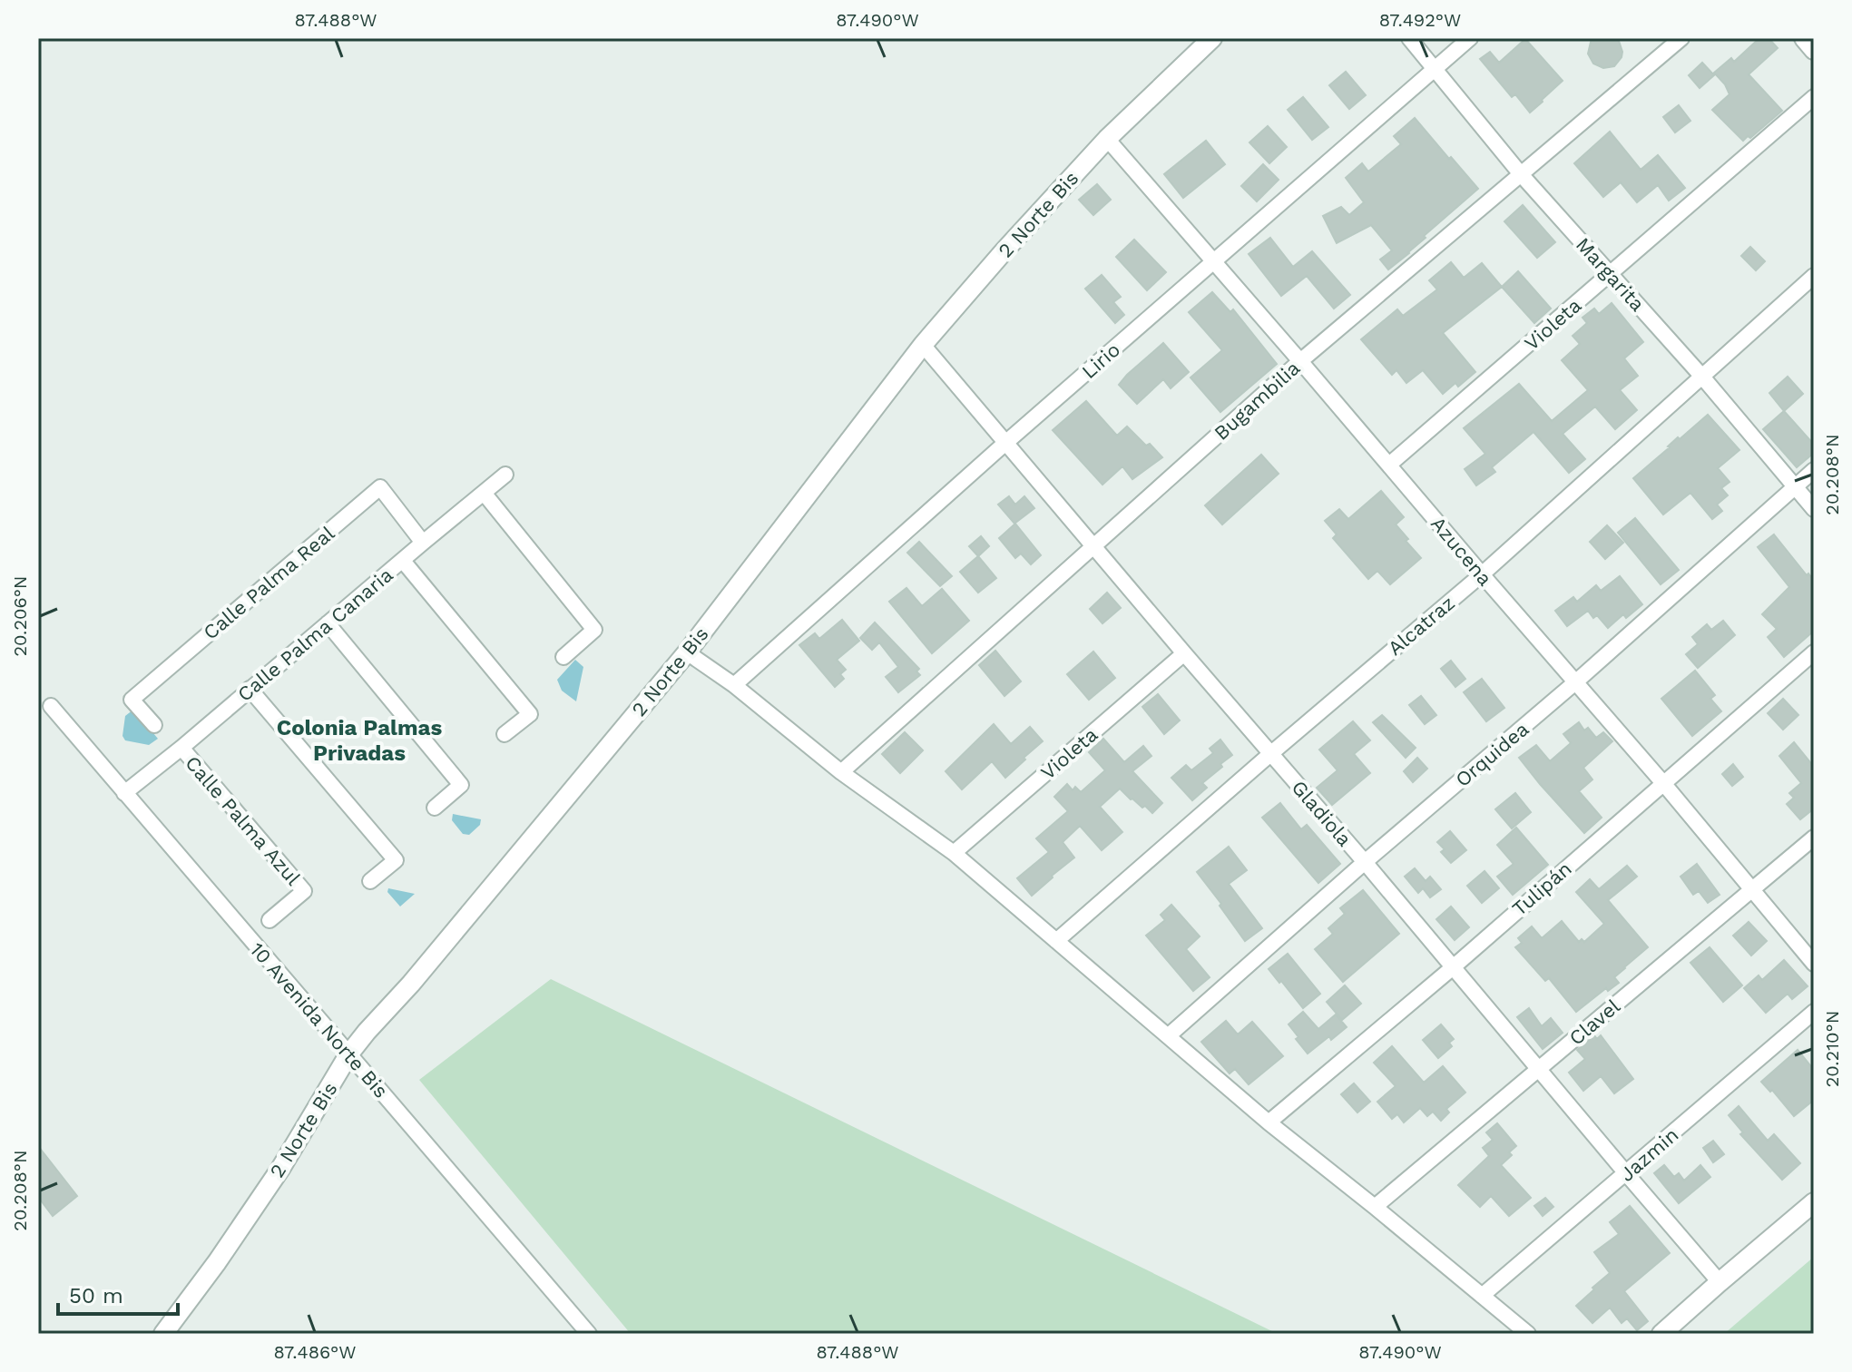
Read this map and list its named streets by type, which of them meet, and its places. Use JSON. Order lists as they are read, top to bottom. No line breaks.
{"streets":{"street":["2 Norte Bis","Margarita","Violeta","Lirio","Bugambilia","Azucena","Calle Palma Real","Alcatraz","Calle Palma Canaria","Orquidea","Gladiola","Calle Palma Azul","Tulipán","10 Avenida Norte Bis","Clavel","Jazmin"]},"crossings":[["2 Norte Bis","Azucena"],["2 Norte Bis","Gladiola"],["2 Norte Bis","10 Avenida Norte Bis"],["Margarita","Violeta"],["Margarita","Lirio"],["Margarita","Bugambilia"],["Margarita","Alcatraz"],["Margarita","Orquidea"],["Violeta","Azucena"],["Violeta","Gladiola"],["Lirio","Azucena"],["Lirio","Gladiola"],["Bugambilia","Azucena"],["Bugambilia","Gladiola"],["Azucena","Alcatraz"],["Azucena","Orquidea"],["Azucena","Tulipán"],["Azucena","Clavel"],["Calle Palma Real","Calle Palma Canaria"],["Alcatraz","Gladiola"],["Calle Palma Canaria","Calle Palma Azul"],["Calle Palma Canaria","10 Avenida Norte Bis"],["Orquidea","Gladiola"],["Gladiola","Tulipán"],["Gladiola","Clavel"],["Gladiola","Jazmin"]],"districts":["Colonia Palmas Privadas"],"scale_bar":"50 m","coordinates":["87.488°W","87.490°W","87.492°W","20.208°N","20.206°N","20.210°N","87.486°W"]}
